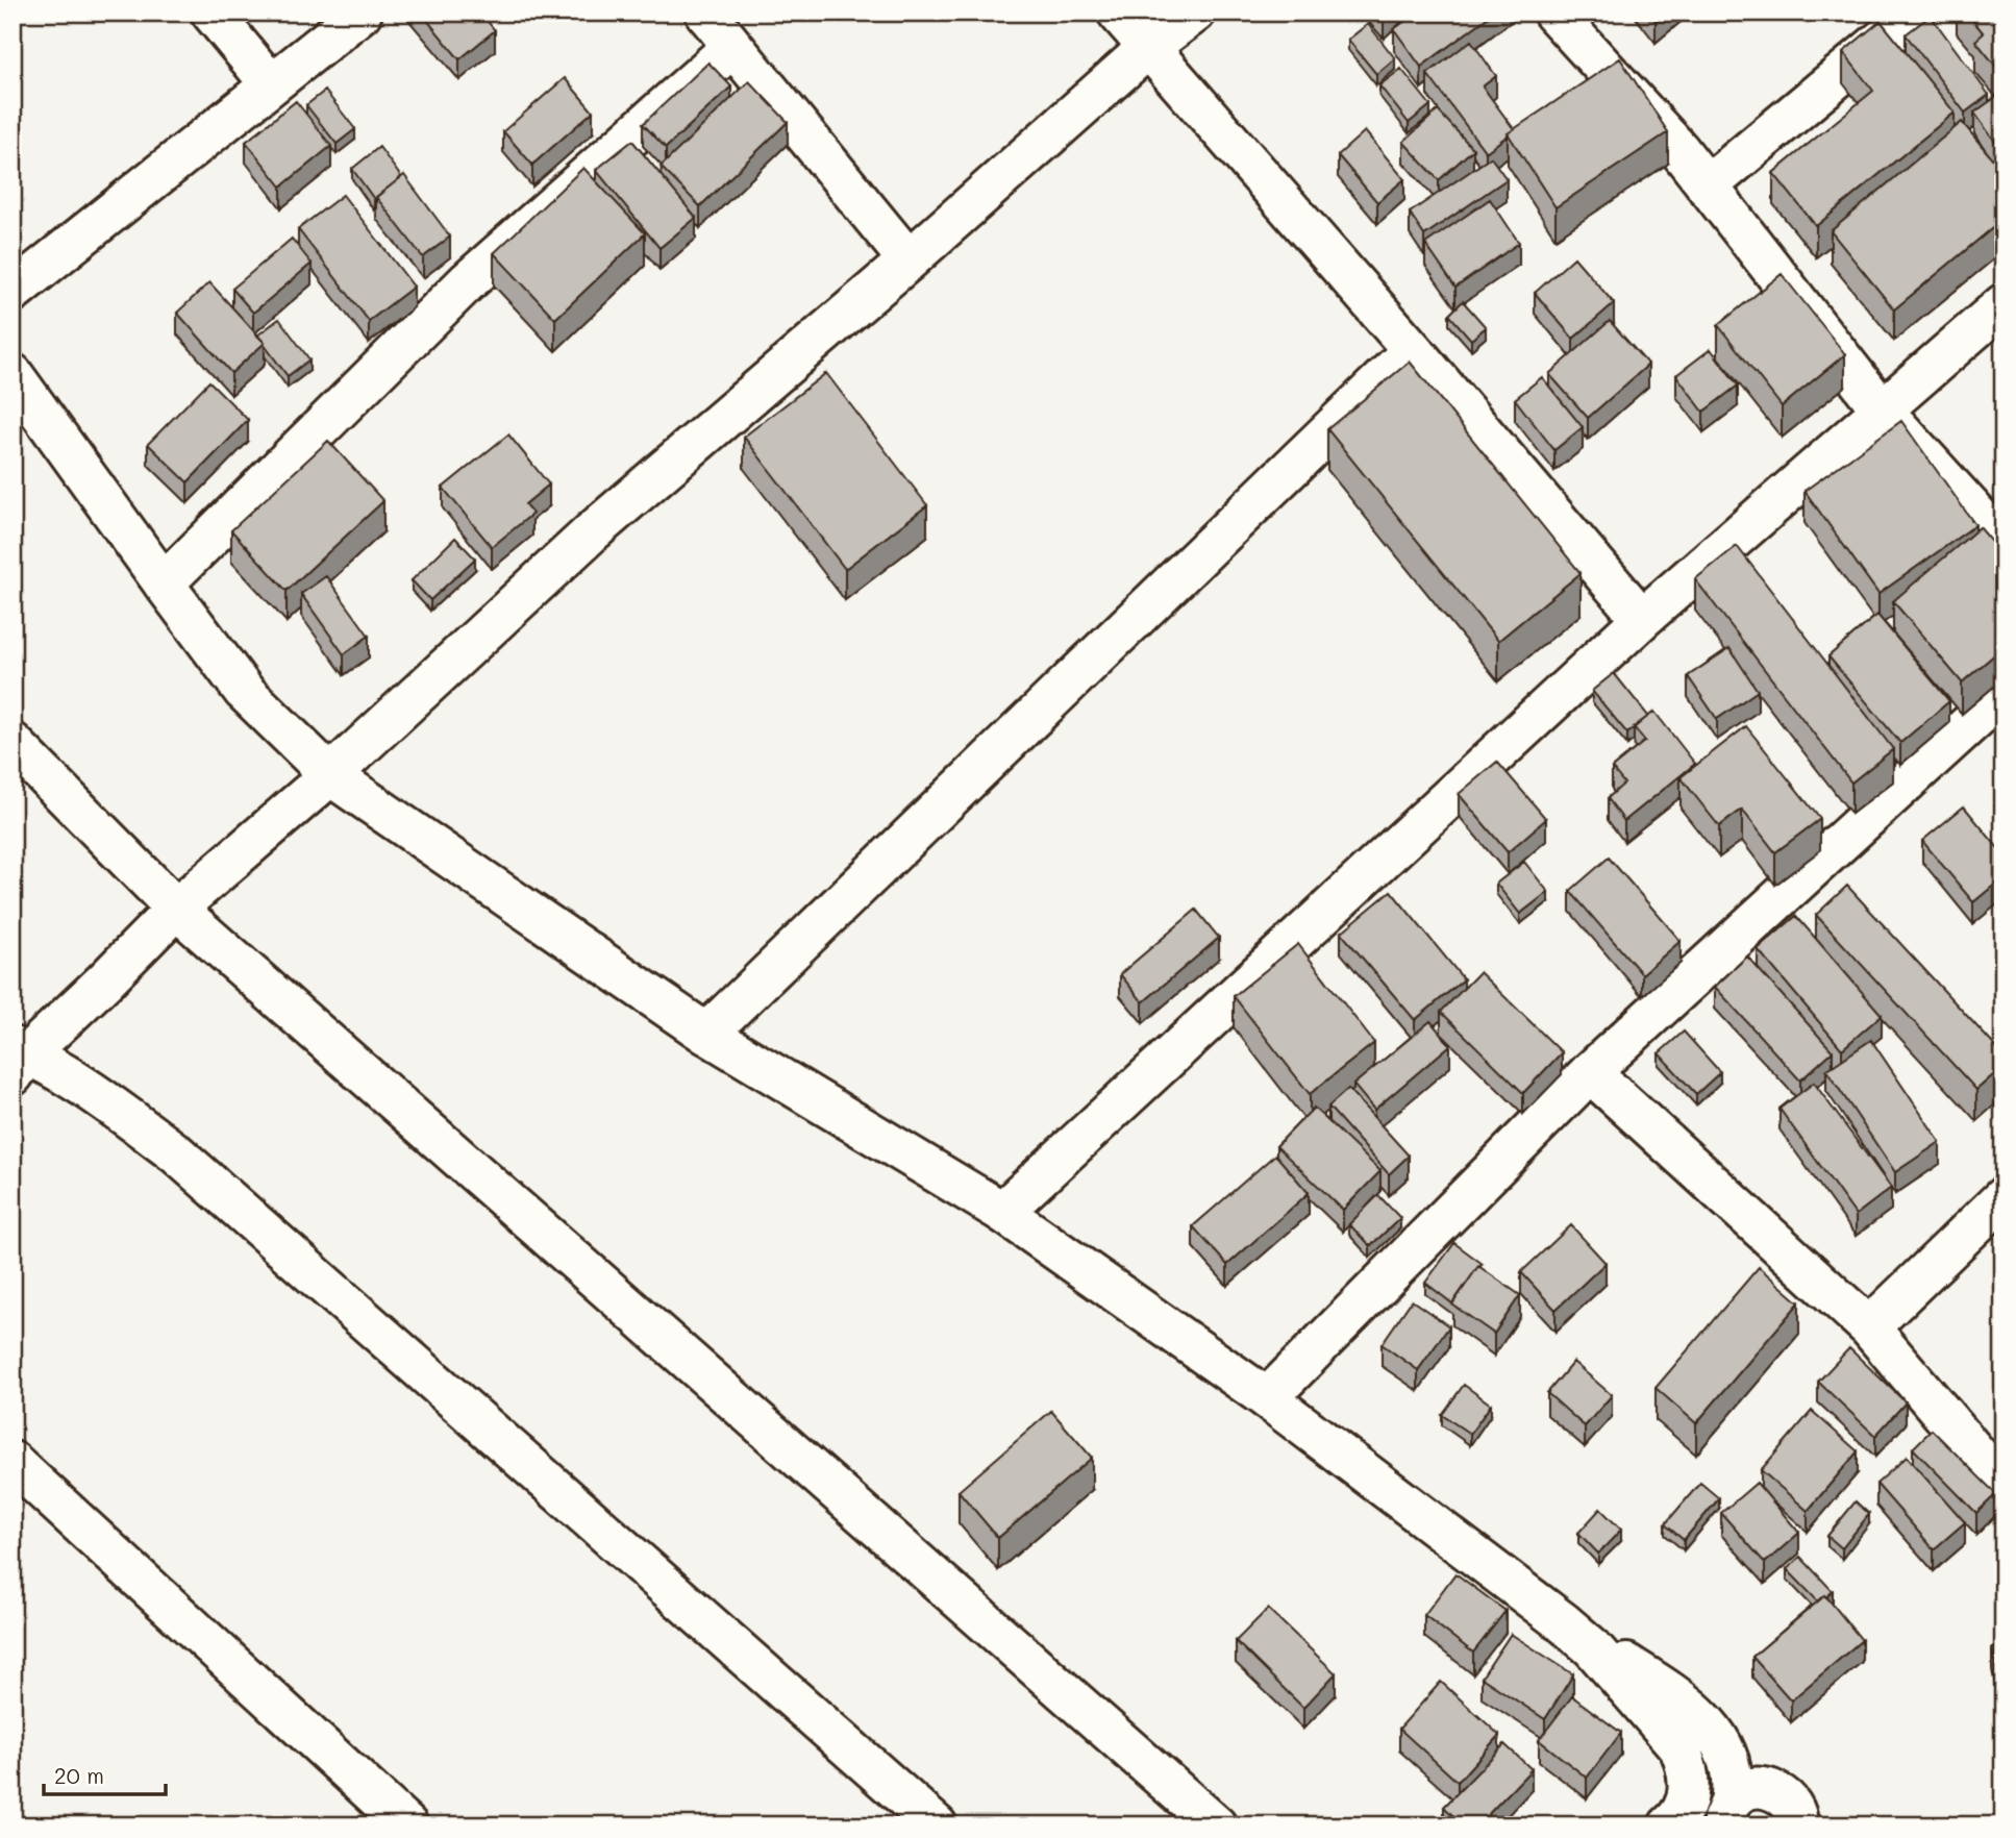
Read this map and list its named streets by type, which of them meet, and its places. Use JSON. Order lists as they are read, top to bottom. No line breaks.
{"scale_bar":"20 m"}
